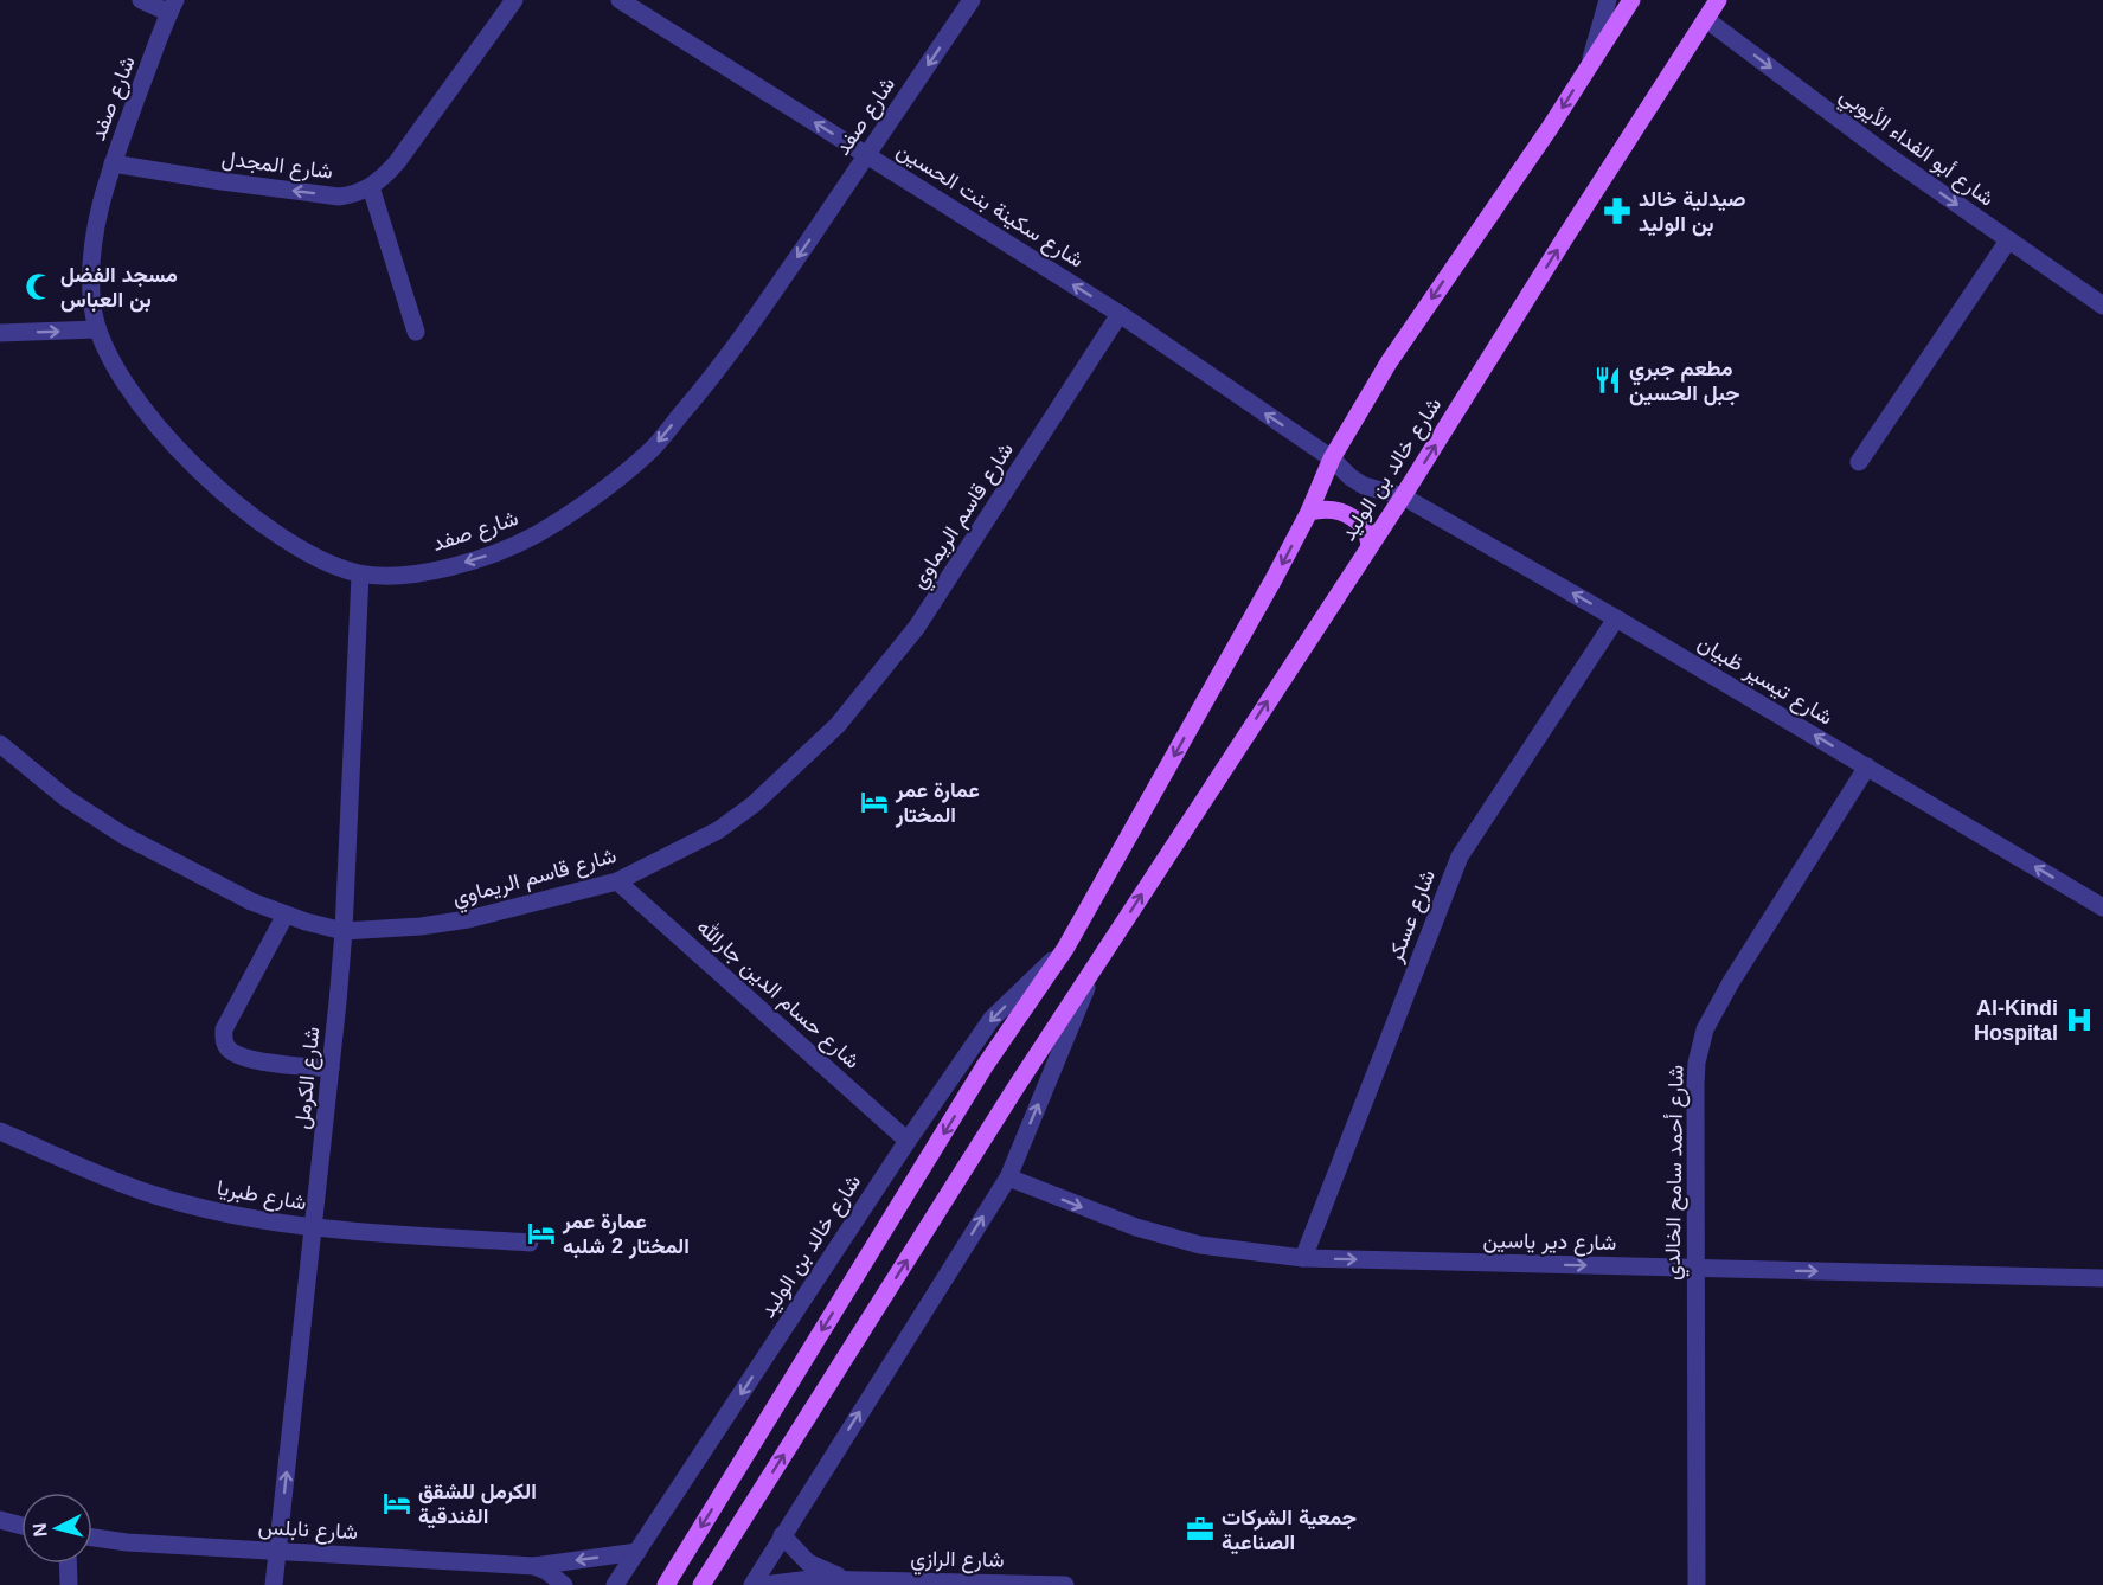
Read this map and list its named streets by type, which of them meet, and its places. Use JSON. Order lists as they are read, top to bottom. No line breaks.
{"streets":{"main road":["شارع خالد بن الوليد"],"street":["شارع صفد","شارع أبو الفداء الأيوبي","شارع المجدل","شارع سكينة بنت الحسين","شارع قاسم الريماوي","شارع تيسير ظبيان","شارع عسكر","شارع حسام الدين جارالله","شارع الكرمل","شارع أحمد سامح الخالدي","شارع طبريا","شارع دير ياسين","شارع نابلس","شارع الرازي"]},"crossings":[["شارع صفد","شارع المجدل"],["شارع صفد","شارع سكينة بنت الحسين"],["شارع صفد","شارع الكرمل"],["شارع أبو الفداء الأيوبي","شارع خالد بن الوليد"],["شارع سكينة بنت الحسين","شارع خالد بن الوليد"],["شارع سكينة بنت الحسين","شارع قاسم الريماوي"],["شارع سكينة بنت الحسين","شارع تيسير ظبيان"],["شارع خالد بن الوليد","شارع تيسير ظبيان"],["شارع خالد بن الوليد","شارع حسام الدين جارالله"],["شارع خالد بن الوليد","شارع دير ياسين"],["شارع خالد بن الوليد","شارع نابلس"],["شارع خالد بن الوليد","شارع الرازي"],["شارع قاسم الريماوي","شارع حسام الدين جارالله"],["شارع قاسم الريماوي","شارع الكرمل"],["شارع تيسير ظبيان","شارع عسكر"],["شارع تيسير ظبيان","شارع أحمد سامح الخالدي"],["شارع عسكر","شارع دير ياسين"],["شارع الكرمل","شارع طبريا"],["شارع الكرمل","شارع نابلس"],["شارع أحمد سامح الخالدي","شارع دير ياسين"]],"one_way":["شارع صفد","شارع أبو الفداء الأيوبي","شارع المجدل","شارع سكينة بنت الحسين","شارع تيسير ظبيان","شارع دير ياسين"],"places":{"pharmacy":["صيدلية خالد بن الوليد"],"mosque":["مسجد الفضل بن العباس"],"restaurant":["مطعم جبري جبل الحسين"],"hotel":["عمارة عمر المختار","عمارة عمر المختار 2 شلبه","الكرمل للشقق الفندقية"],"hospital":["Al-Kindi Hospital"],"office":["جمعية الشركات الصناعية"]},"north":"left"}
